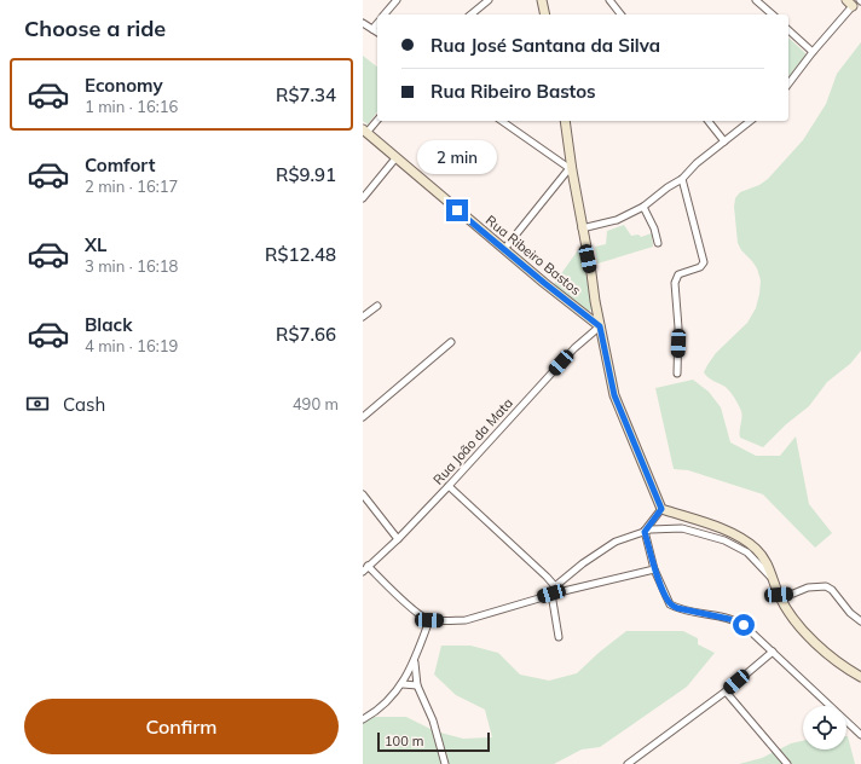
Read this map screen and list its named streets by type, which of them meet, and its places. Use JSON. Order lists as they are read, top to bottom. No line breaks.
{"streets":{"main road":["Rua Ribeiro Bastos"],"street":["Rua João da Mata"]},"crossings":[["Rua Ribeiro Bastos","Rua João da Mata"]],"scale_bar":"100 m","page":{"heading":"Choose a ride","banner":["Rua José Santana da Silva","Rua Ribeiro Bastos"],"list":[{"name":"Economy","note":"1 min · 16:16","value":"R$7.34"},{"name":"Comfort","note":"2 min · 16:17","value":"R$9.91"},{"name":"XL","note":"3 min · 16:18","value":"R$12.48"},{"name":"Black","note":"4 min · 16:19","value":"R$7.66"}],"bubble":"2 min","pay":["Cash","490 m"],"buttons":"Confirm","scale":"100 m"}}
